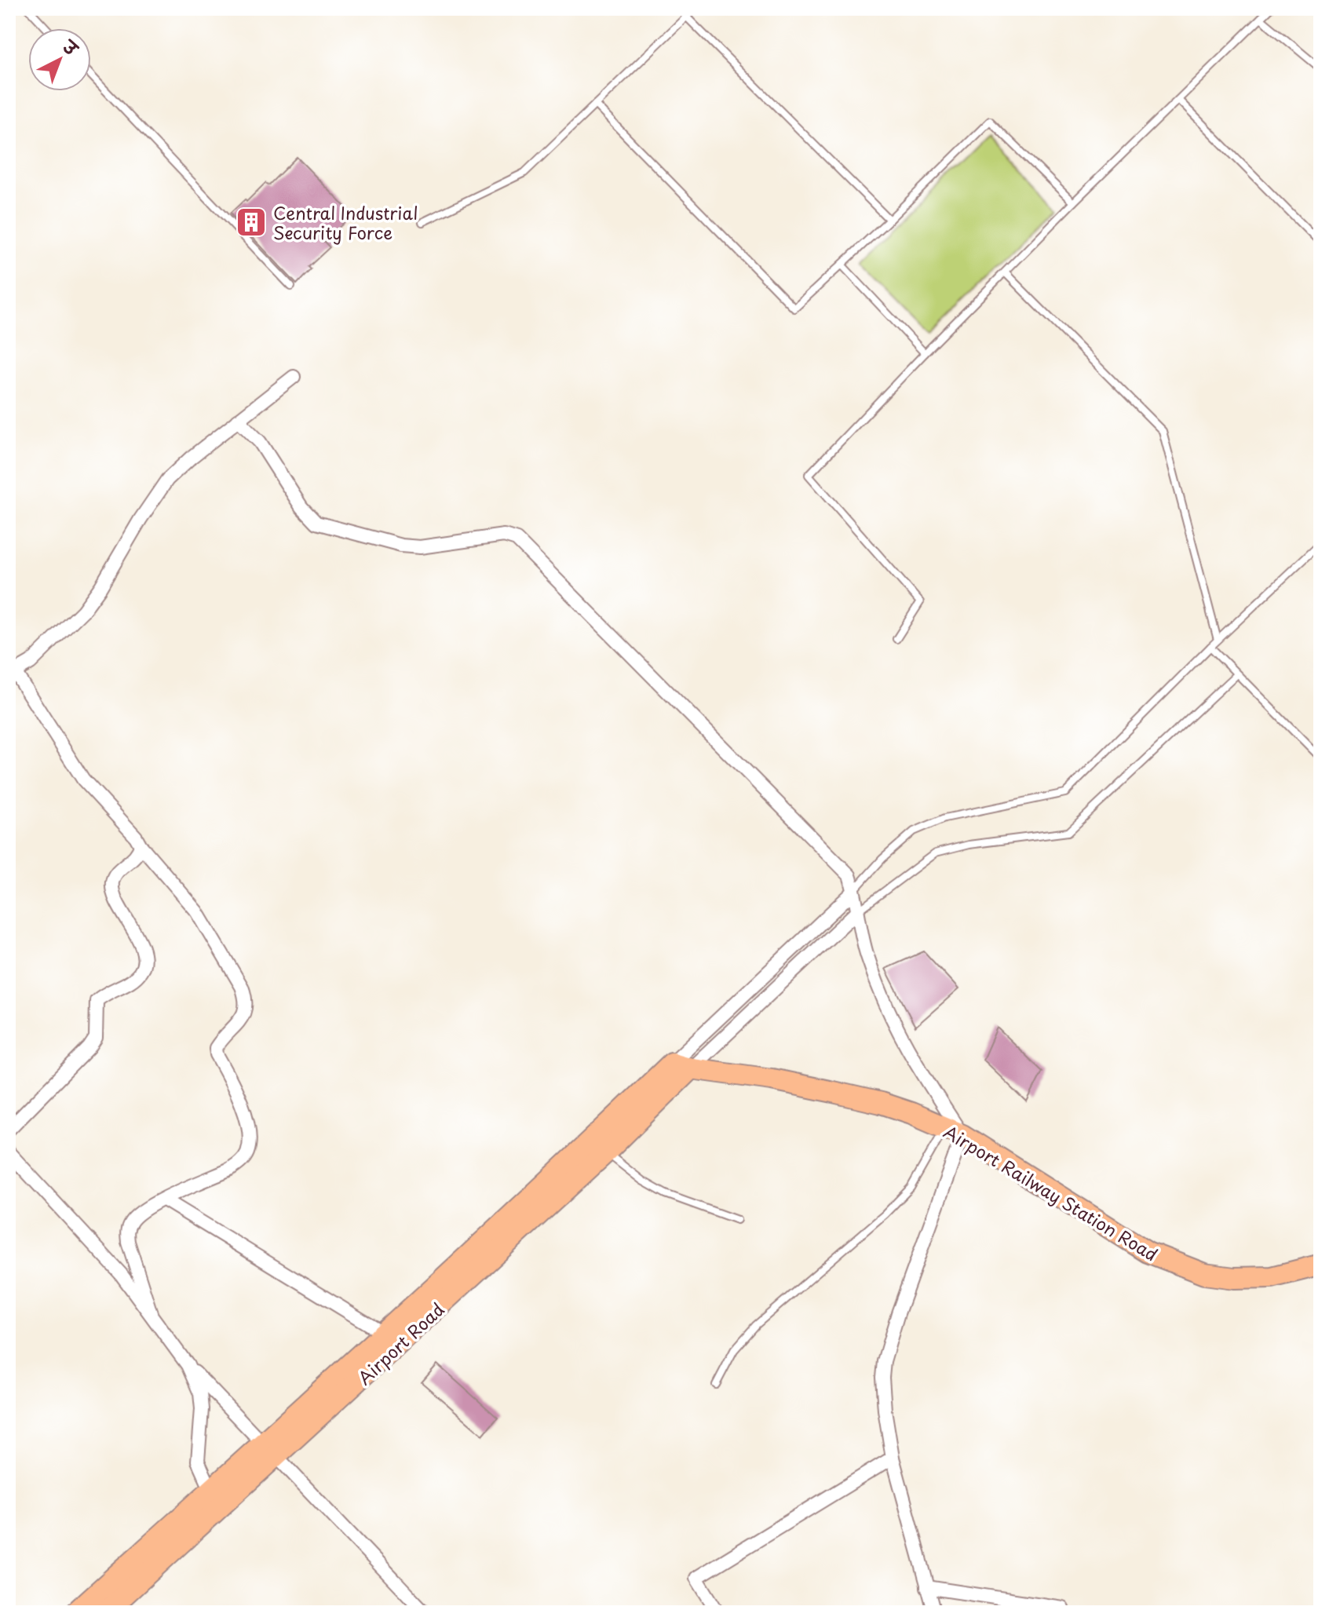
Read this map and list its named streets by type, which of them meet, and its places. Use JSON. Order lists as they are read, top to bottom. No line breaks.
{"streets":{"main road":["Airport Railway Station Road","Airport Road"]},"crossings":[["Airport Railway Station Road","Airport Road"]],"places":{"building":["Central Industrial Security Force"]},"north":"top right"}
